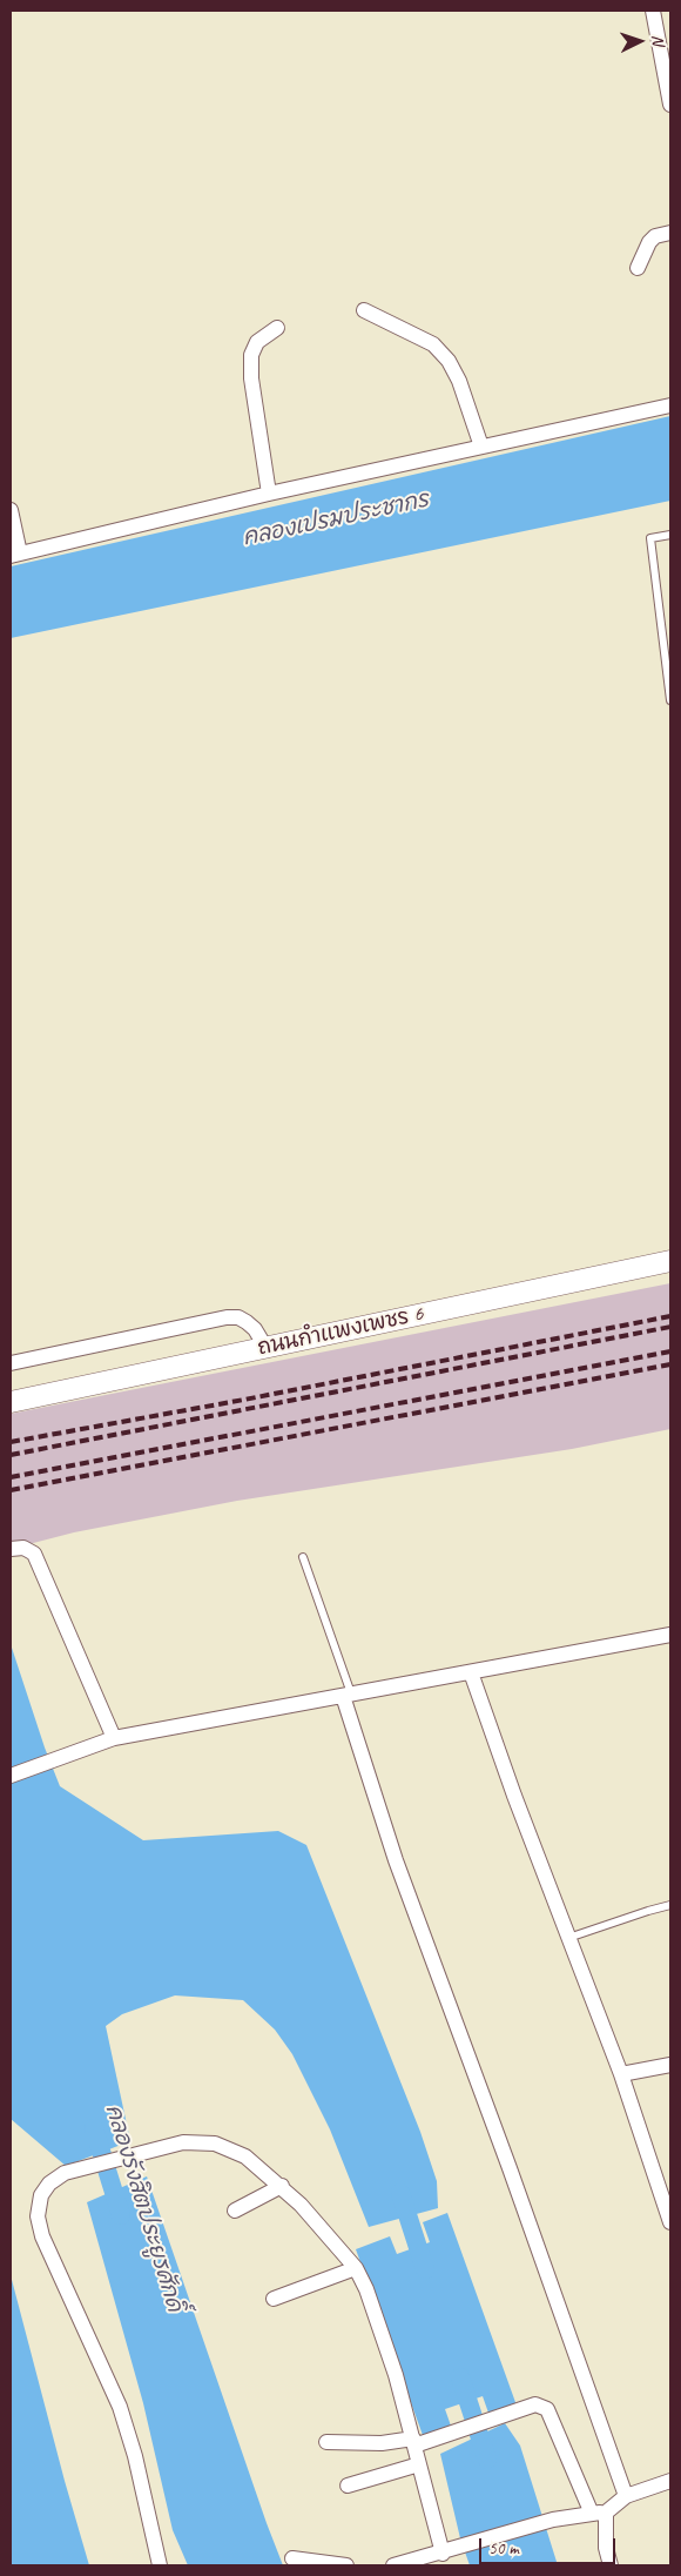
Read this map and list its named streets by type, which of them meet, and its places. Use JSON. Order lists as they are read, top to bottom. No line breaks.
{"streets":{"main road":["ถนนกำแพงเพชร 6"]},"water":["คลองเปรมประชากร","คลองรังสิตประยูรศักดิ์"],"scale_bar":"50 m","north":"right"}
